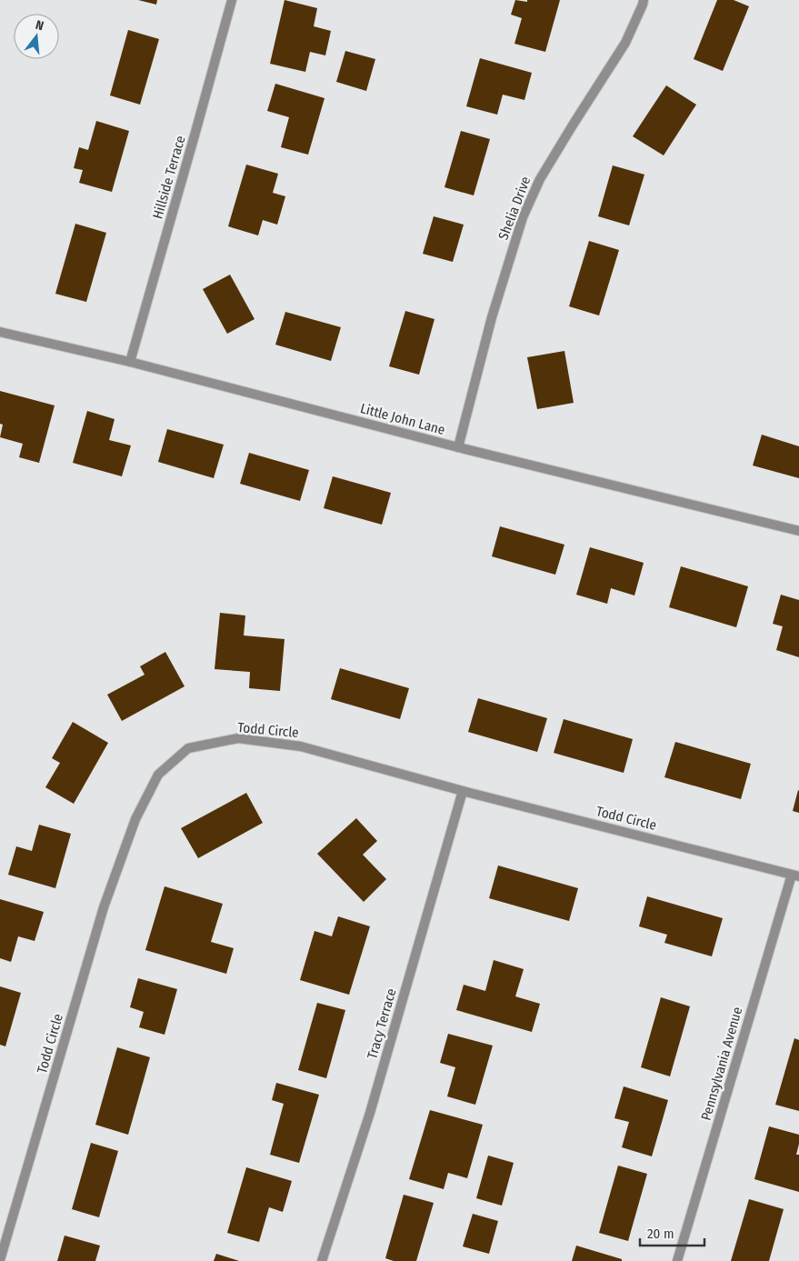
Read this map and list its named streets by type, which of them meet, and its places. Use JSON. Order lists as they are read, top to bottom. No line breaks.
{"streets":{"street":["Hillside Terrace","Shelia Drive","Little John Lane","Todd Circle","Tracy Terrace","Pennsylvania Avenue"]},"crossings":[["Hillside Terrace","Little John Lane"],["Shelia Drive","Little John Lane"],["Todd Circle","Tracy Terrace"],["Todd Circle","Pennsylvania Avenue"]],"scale_bar":"20 m","north":"top"}
